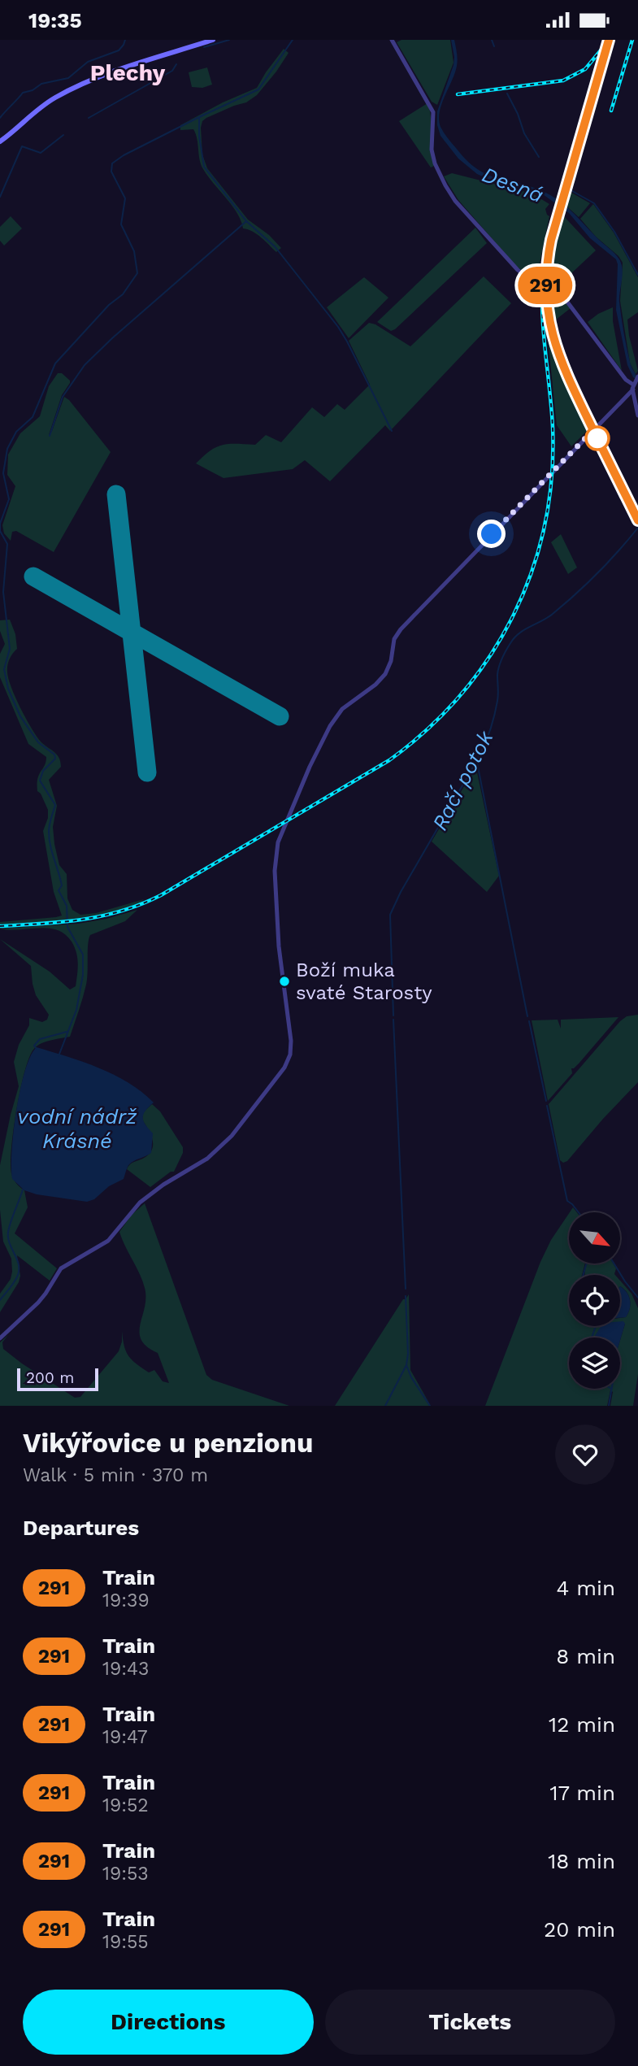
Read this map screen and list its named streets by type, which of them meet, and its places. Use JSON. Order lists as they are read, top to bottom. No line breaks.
{"districts":["Plechy"],"water":["Desná","Račí potok","vodní nádrž Krásné"],"places":["Boží muka svaté Starosty"],"scale_bar":"200 m","north":"bottom right","page":{"status":"19:35","on_map":"291","scale":"200 m","heading":[["Vikýřovice u penzionu","Walk · 5 min · 370 m"],"Departures"],"list":[{"mark":"291","name":"Train","note":"19:39","value":"4 min"},{"mark":"291","name":"Train","note":"19:43","value":"8 min"},{"mark":"291","name":"Train","note":"19:47","value":"12 min"},{"mark":"291","name":"Train","note":"19:52","value":"17 min"},{"mark":"291","name":"Train","note":"19:53","value":"18 min"},{"mark":"291","name":"Train","note":"19:55","value":"20 min"}],"buttons":["Directions","Tickets"]}}
